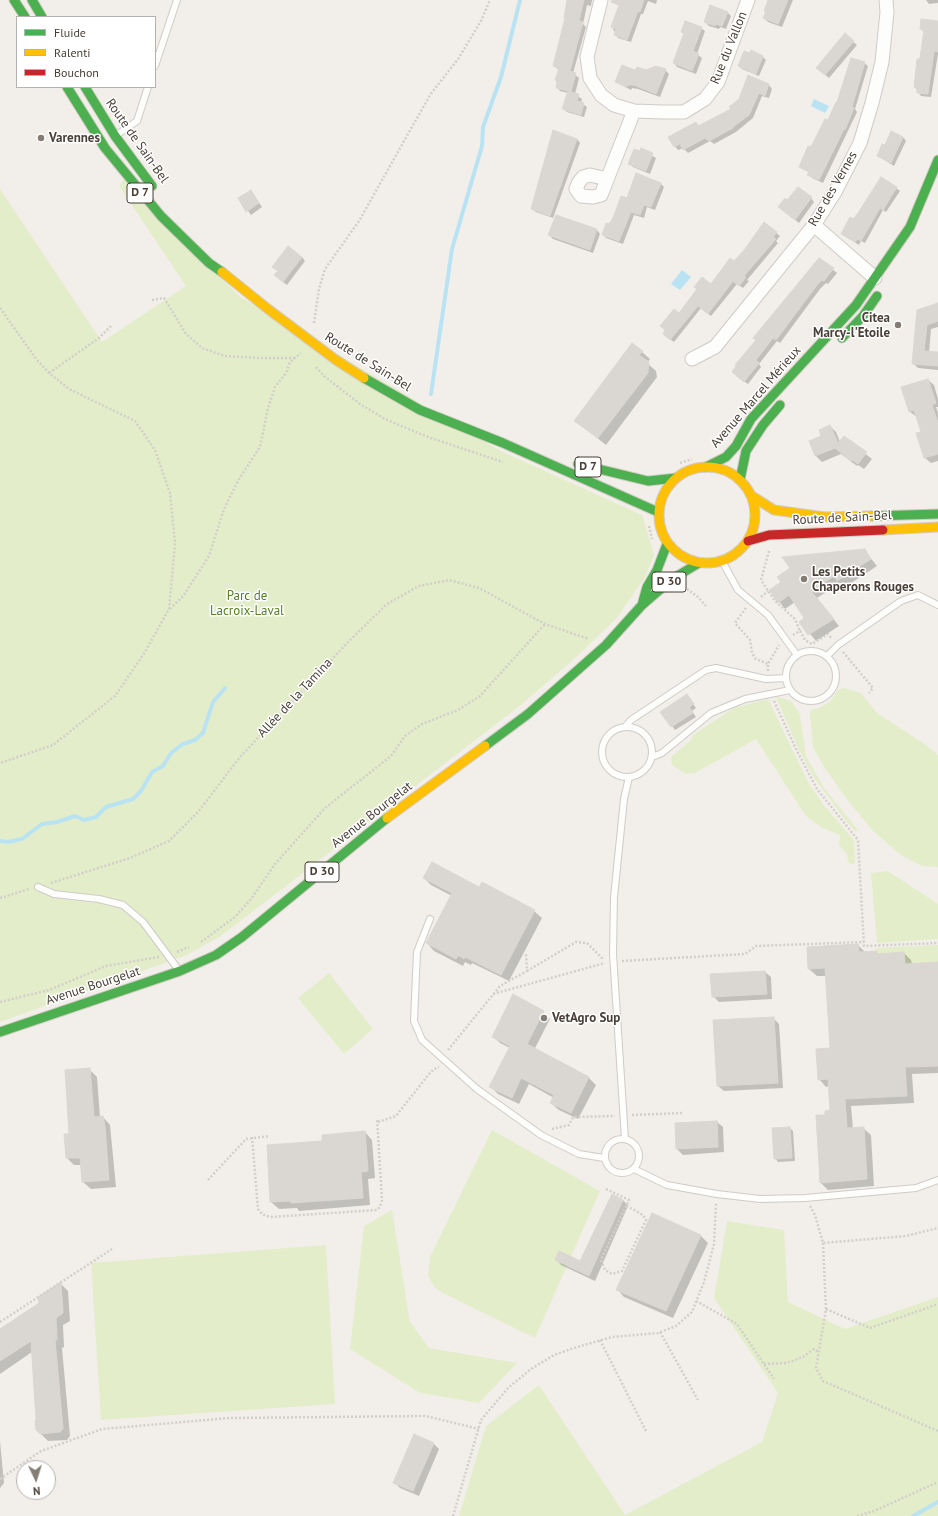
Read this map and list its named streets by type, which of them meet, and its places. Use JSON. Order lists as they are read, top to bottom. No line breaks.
{"streets":{"main road":["Route de Sain-Bel","D 7","Avenue Marcel Mérieux","D 30","Avenue Bourgelat"],"street":["Rue du Vallon","Rue des Vernes"],"path":["Allée de la Tamina"]},"crossings":[["Route de Sain-Bel","D 7"],["Route de Sain-Bel","Avenue Marcel Mérieux"],["Route de Sain-Bel","Avenue Bourgelat"],["D 7","Avenue Marcel Mérieux"],["D 7","Avenue Bourgelat"],["Avenue Marcel Mérieux","Avenue Bourgelat"],["Allée de la Tamina","Avenue Bourgelat"]],"parks":["Parc de Lacroix-Laval"],"places":["Varennes","Citea Marcy-l'Etoile","Les Petits Chaperons Rouges","VetAgro Sup"],"legend":["Fluide","Ralenti","Bouchon"],"north":"bottom"}
